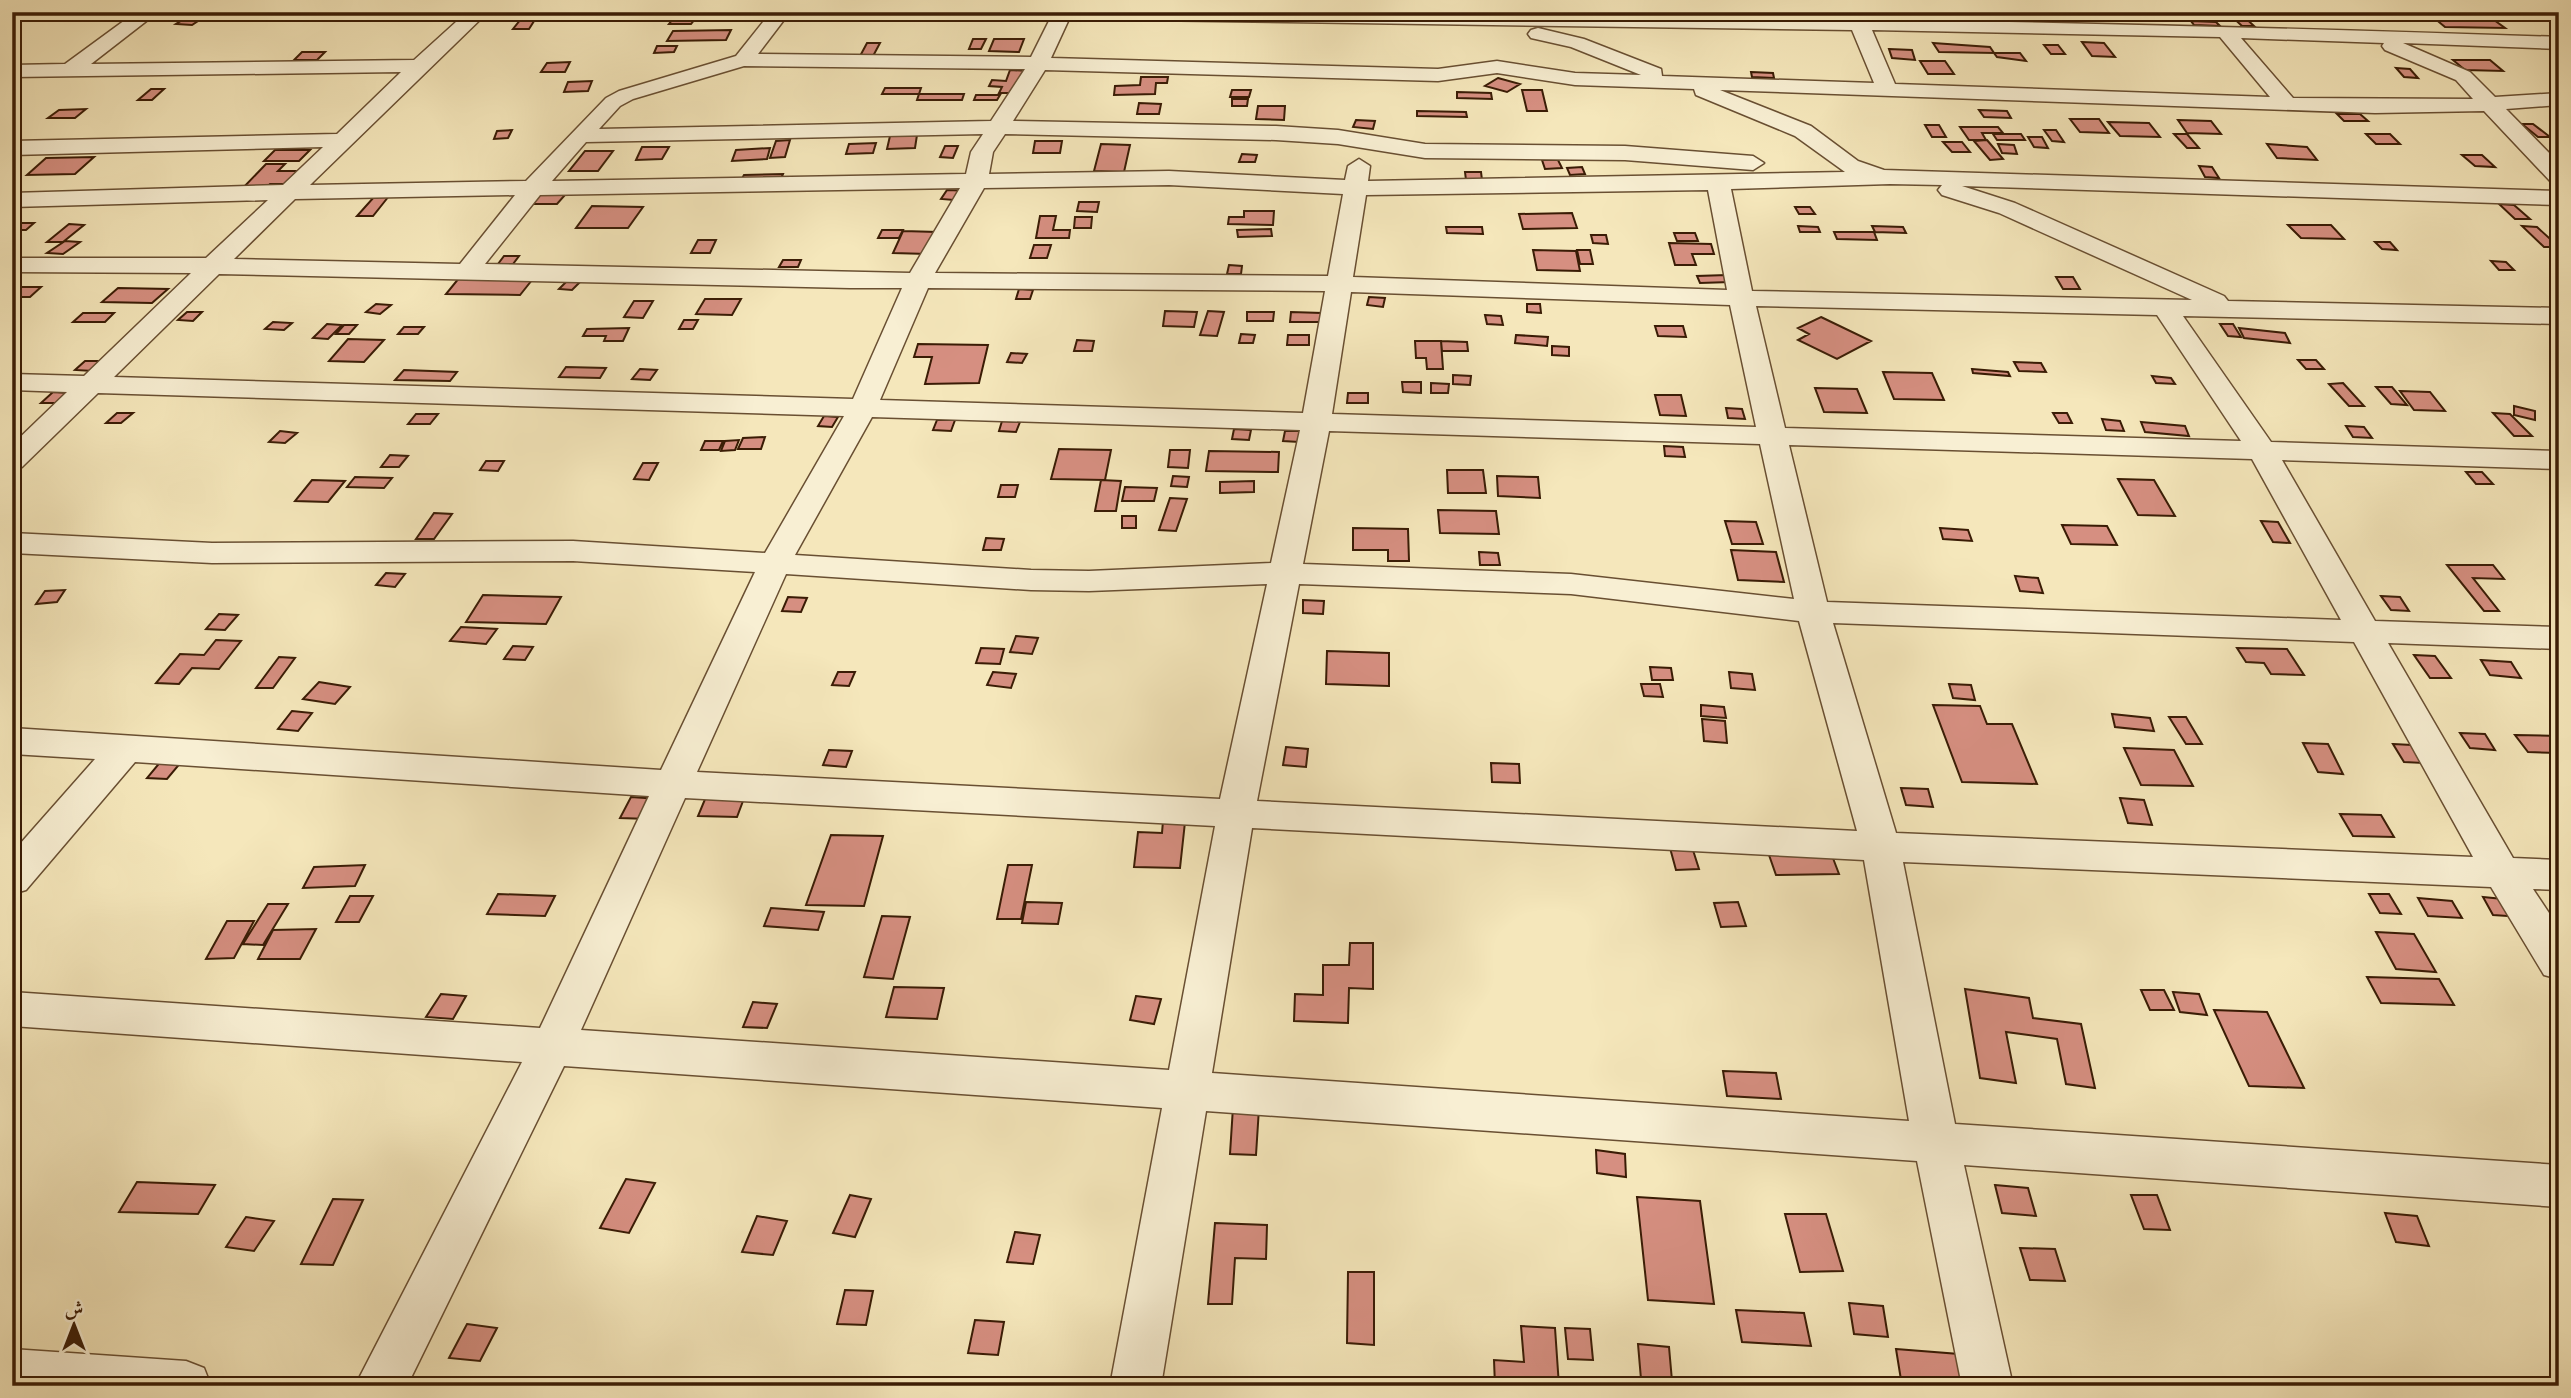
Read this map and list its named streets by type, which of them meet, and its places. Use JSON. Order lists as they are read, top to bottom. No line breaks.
{"north":"top"}
